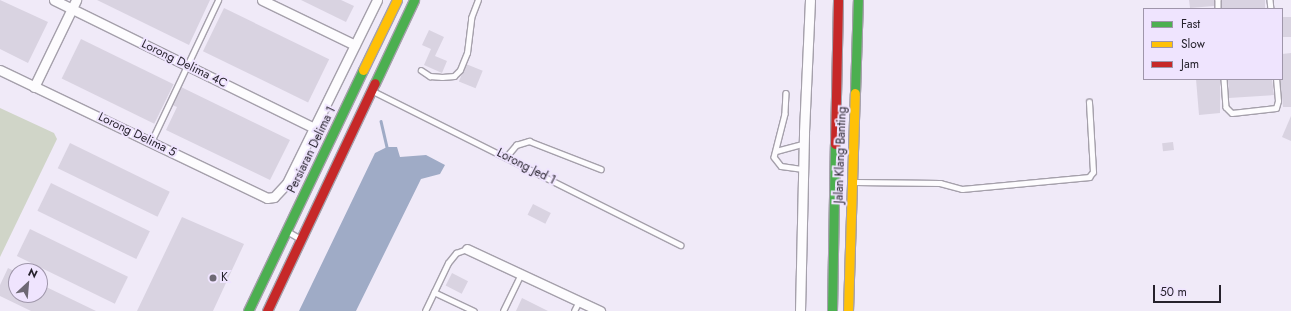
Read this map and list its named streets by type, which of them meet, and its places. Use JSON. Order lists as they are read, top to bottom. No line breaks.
{"streets":{"main road":["Persiaran Delima 1","Jalan Klang Banting"],"street":["Lorong Delima 4C","Lorong Delima 5"],"lane":["Lorong Jed 1"]},"crossings":[["Lorong Delima 4C","Lorong Delima 5"]],"places":["K"],"legend":["Fast","Slow","Jam"],"scale_bar":"50 m","north":"top right"}
